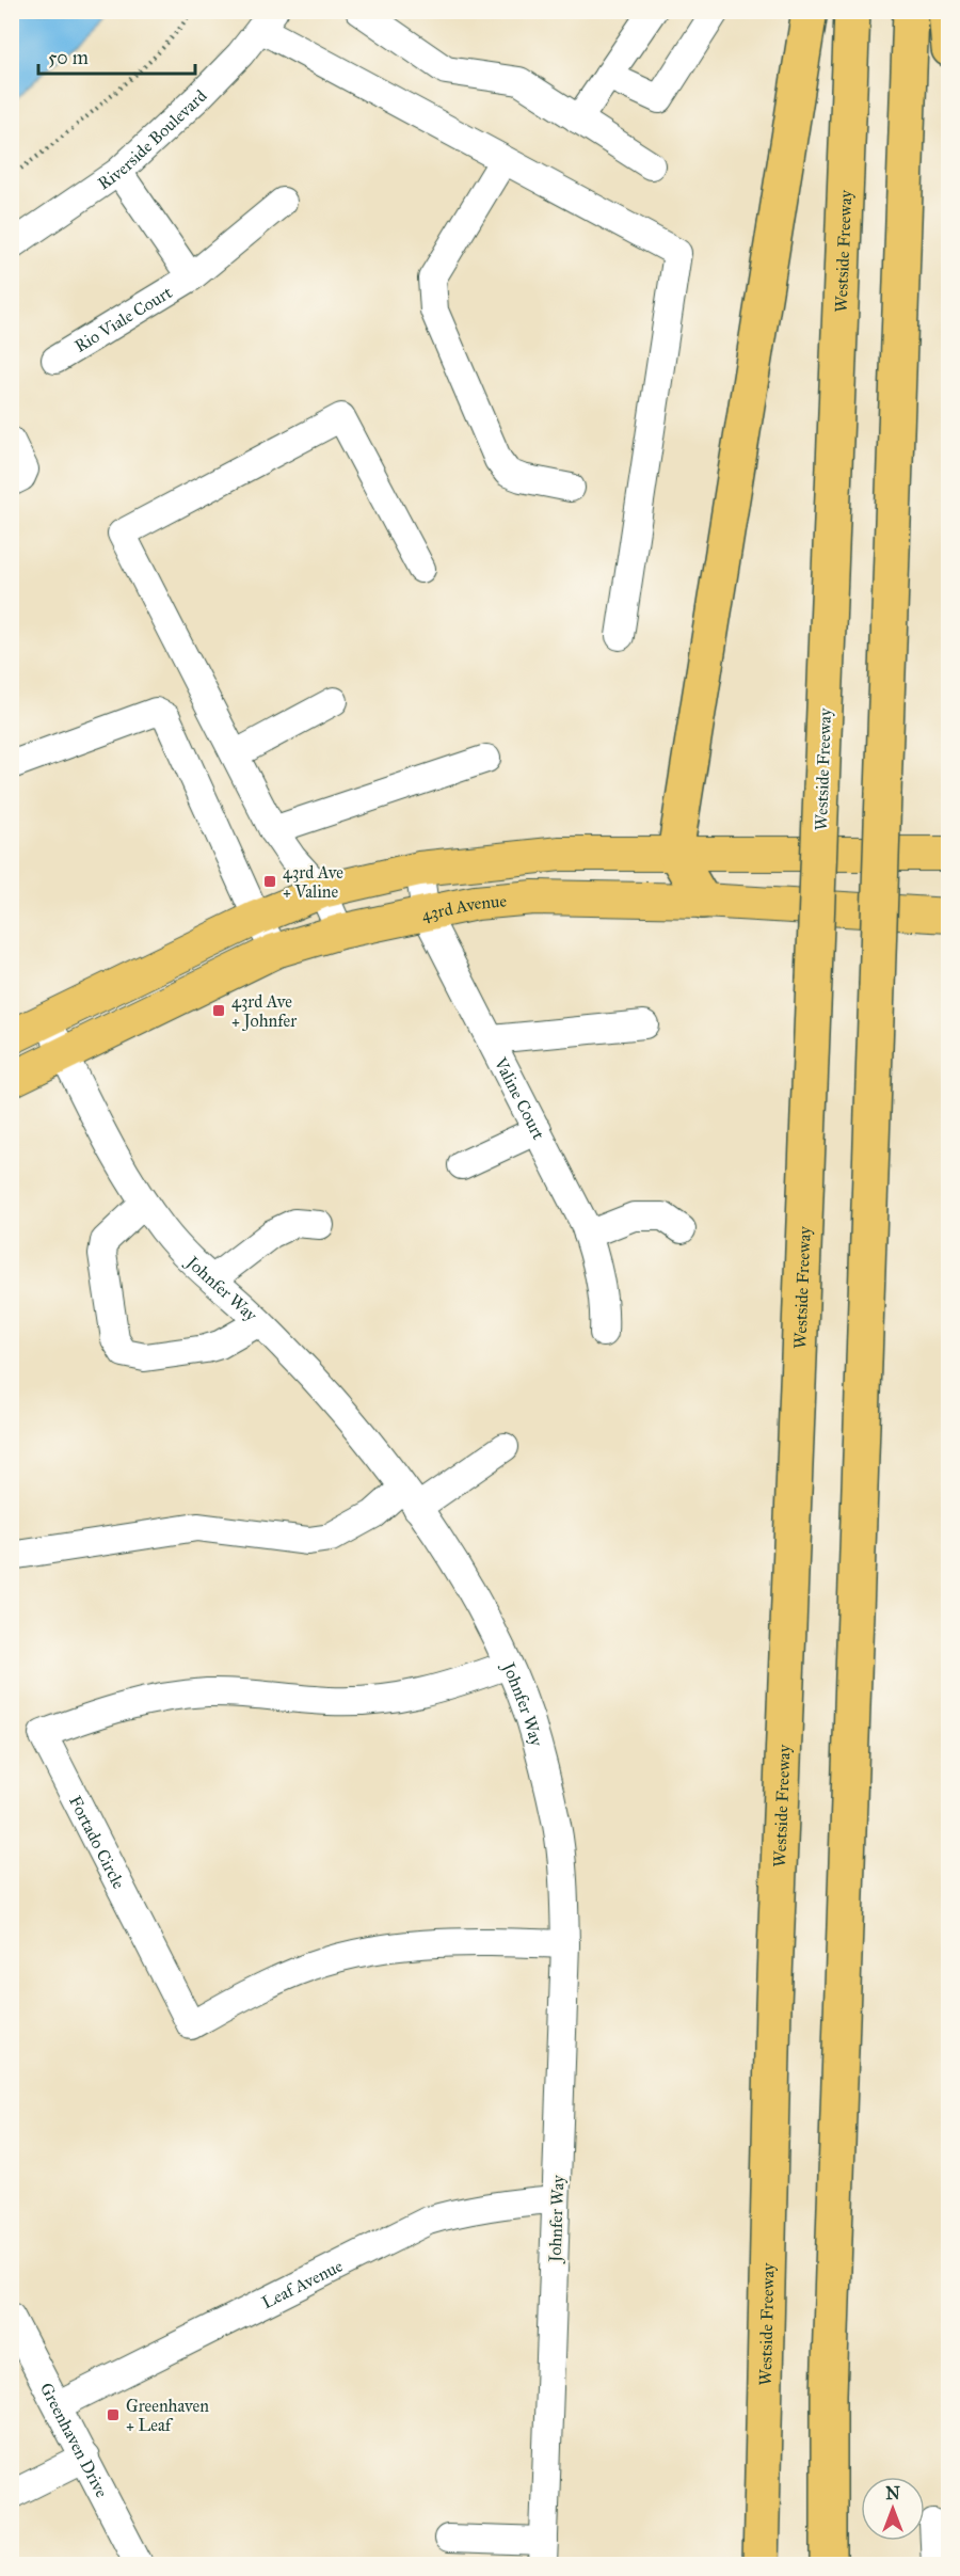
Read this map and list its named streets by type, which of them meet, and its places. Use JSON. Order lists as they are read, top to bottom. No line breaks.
{"streets":{"highway":["Westside Freeway"],"main road":["43rd Avenue"],"street":["Riverside Boulevard","Rio Viale Court","Valine Court","Johnfer Way","Fortado Circle","Leaf Avenue","Greenhaven Drive"]},"crossings":[["Riverside Boulevard","Rio Viale Court"],["43rd Avenue","Valine Court"],["43rd Avenue","Johnfer Way"],["Johnfer Way","Fortado Circle"],["Johnfer Way","Leaf Avenue"],["Leaf Avenue","Greenhaven Drive"]],"places":{"transit":["43rd Ave + Valine","43rd Ave + Johnfer","Greenhaven + Leaf"]},"scale_bar":"50 m","north":"top"}
